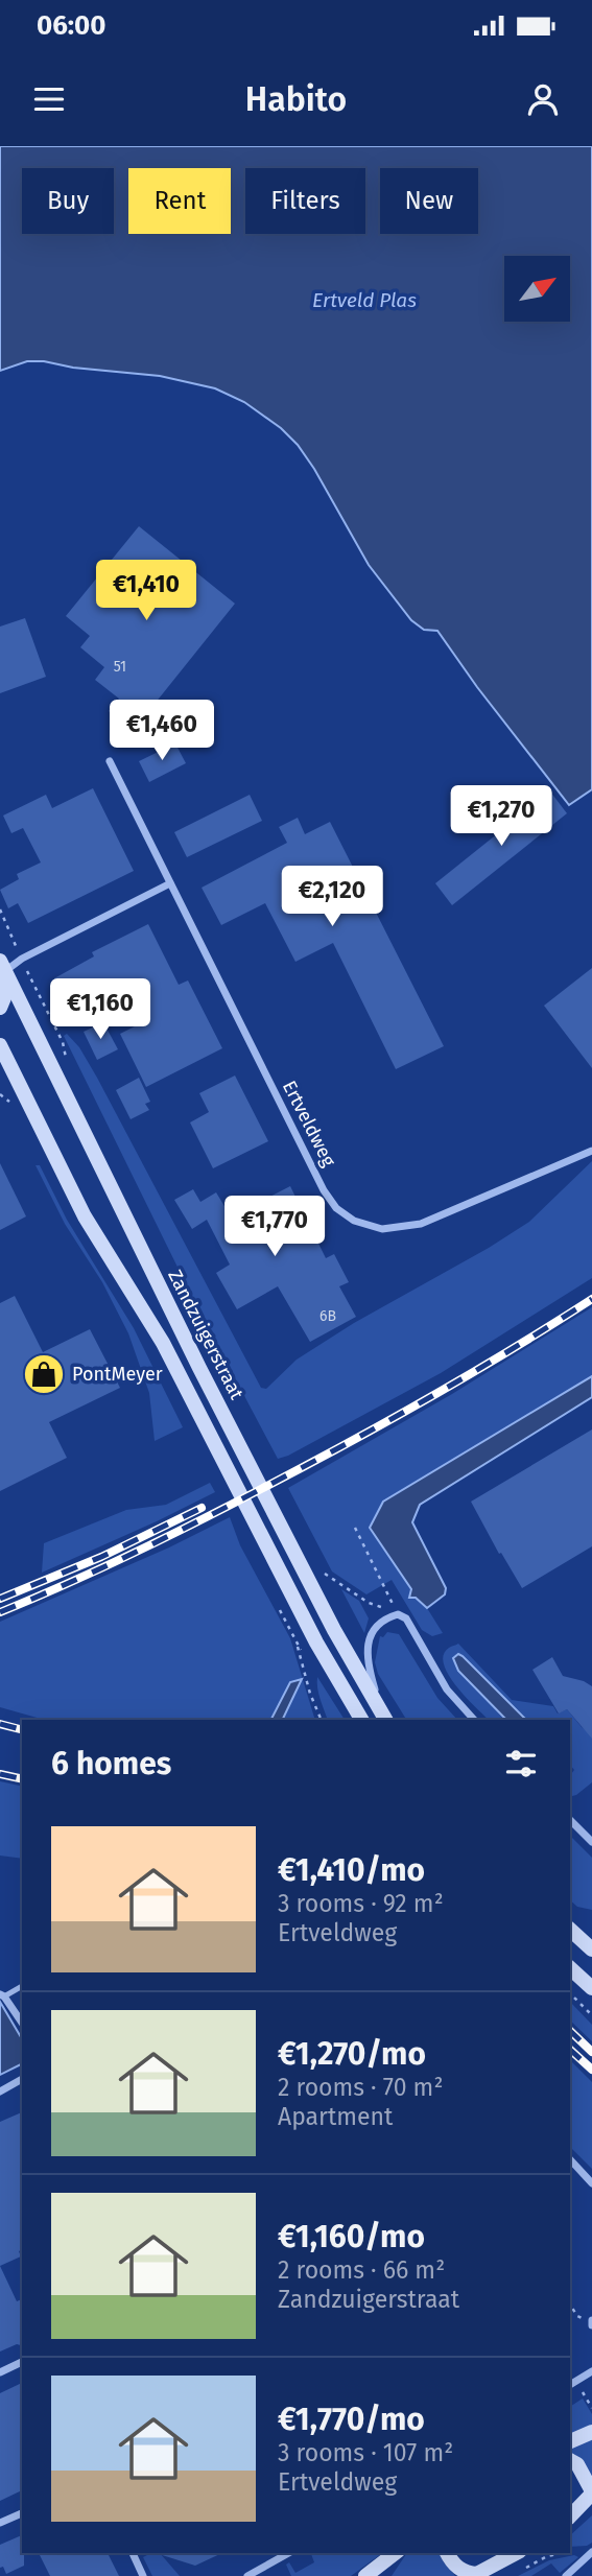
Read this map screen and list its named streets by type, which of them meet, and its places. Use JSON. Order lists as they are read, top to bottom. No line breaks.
{"streets":{"main road":["Zandzuigerstraat"],"street":["Ertveldweg"]},"water":["Ertveld Plas"],"places":{"shop":["PontMeyer"]},"house_numbers":["51","6B"],"north":"top right","page":{"status":"06:00","header":"Habito","chip":["Buy","Rent","Filters","New"],"price":["€1,410","€1,460","€1,270","€2,120","€1,160","€1,770"],"heading":"6 homes","list":[{"name":"€1,410/mo","note":"3 rooms · 92 m² · Ertveldweg"},{"name":"€1,270/mo","note":"2 rooms · 70 m² · Apartment"},{"name":"€1,160/mo","note":"2 rooms · 66 m² · Zandzuigerstraat"},{"name":"€1,770/mo","note":"3 rooms · 107 m² · Ertveldweg"}]}}
